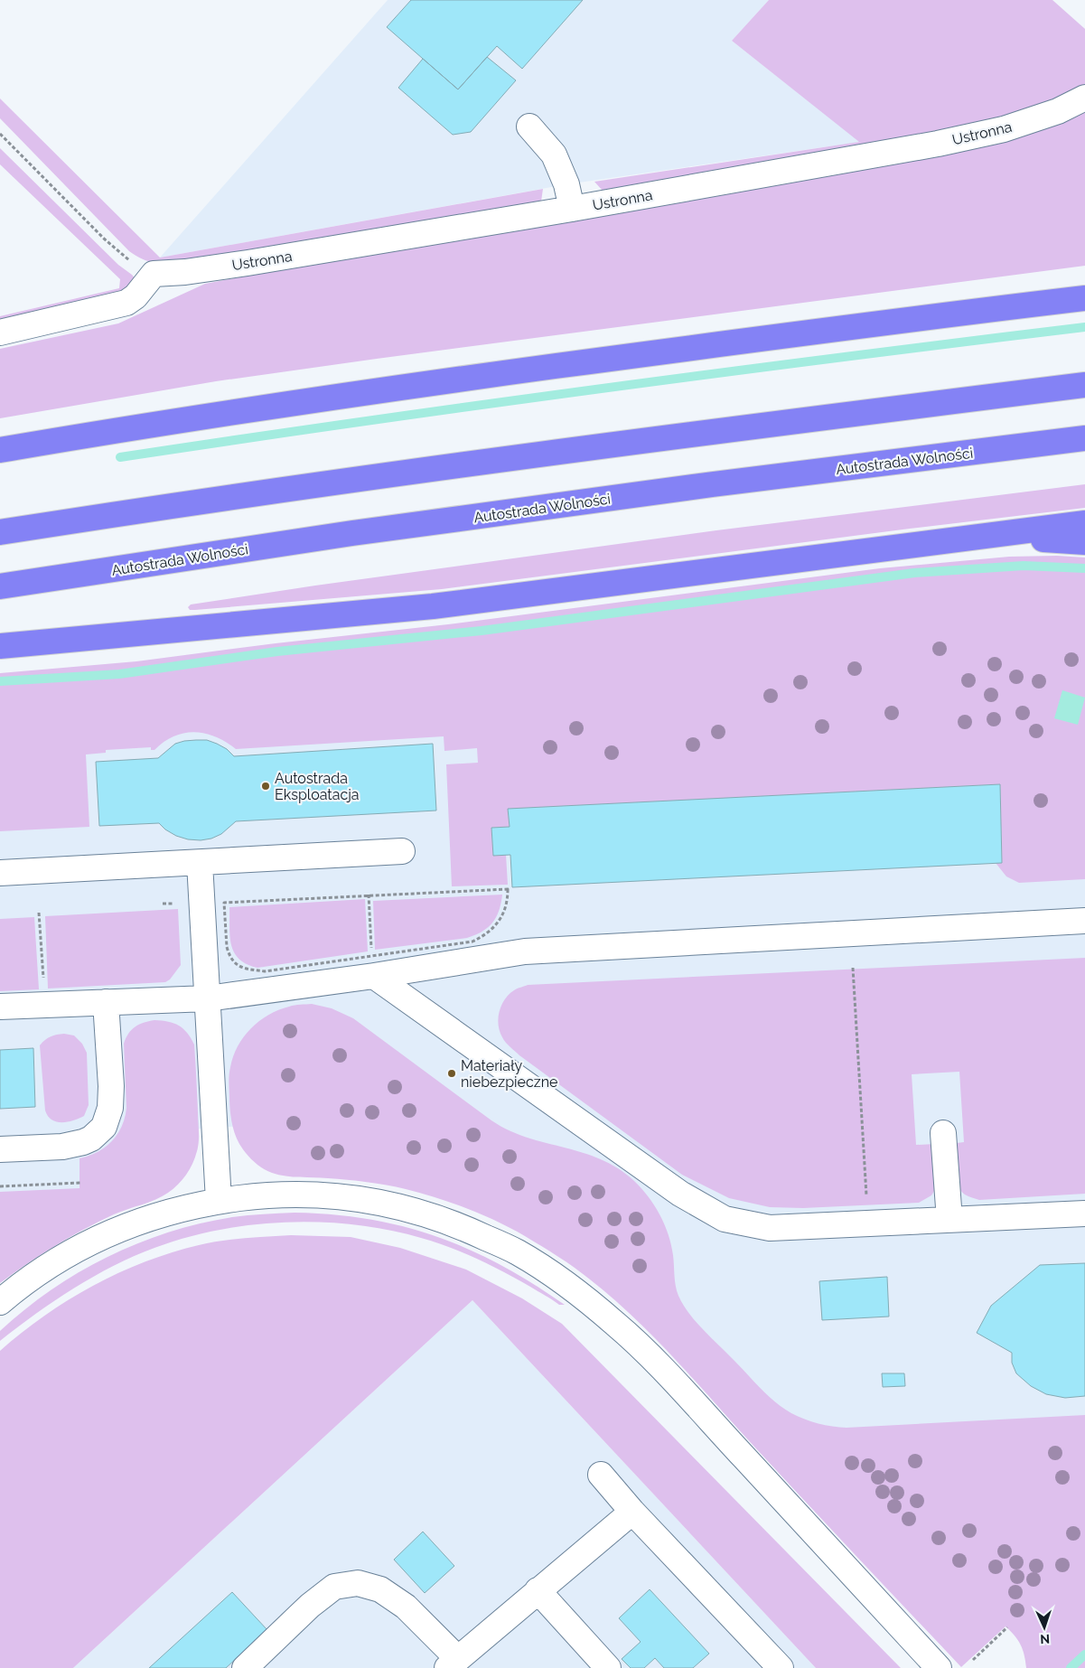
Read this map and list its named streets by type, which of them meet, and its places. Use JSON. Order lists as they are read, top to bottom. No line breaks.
{"streets":{"highway":["Autostrada Wolności"],"street":["Ustronna"]},"places":["Autostrada Eksploatacja","Materiały niebezpieczne"],"north":"bottom"}
